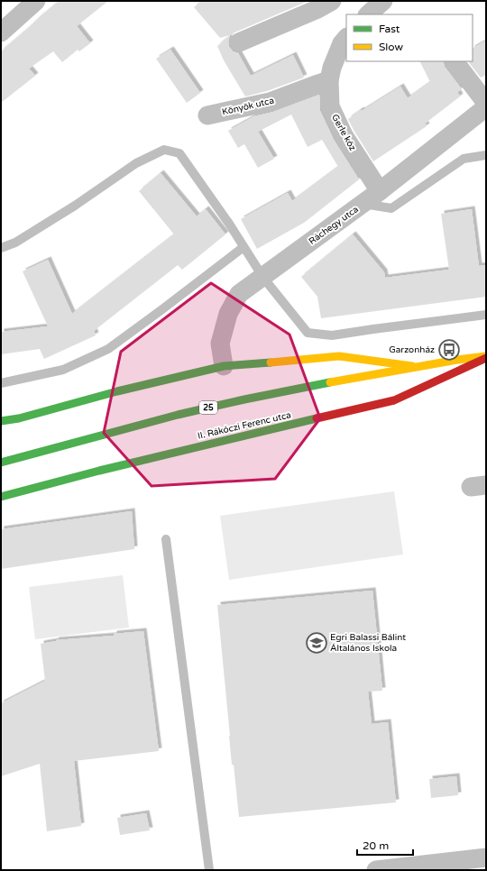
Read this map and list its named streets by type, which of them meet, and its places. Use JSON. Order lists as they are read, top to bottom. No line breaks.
{"streets":{"main road":["25","II. Rákóczi Ferenc utca"],"street":["Könyök utca","Gerle köz","Ráchegy utca"]},"crossings":[["Könyök utca","Gerle köz"],["Gerle köz","Ráchegy utca"],["Ráchegy utca","II. Rákóczi Ferenc utca"]],"places":{"bus stop":["Garzonház"],"school or university":["Egri Balassi Bálint Általános Iskola"]},"legend":["Fast","Slow"],"scale_bar":"20 m"}
